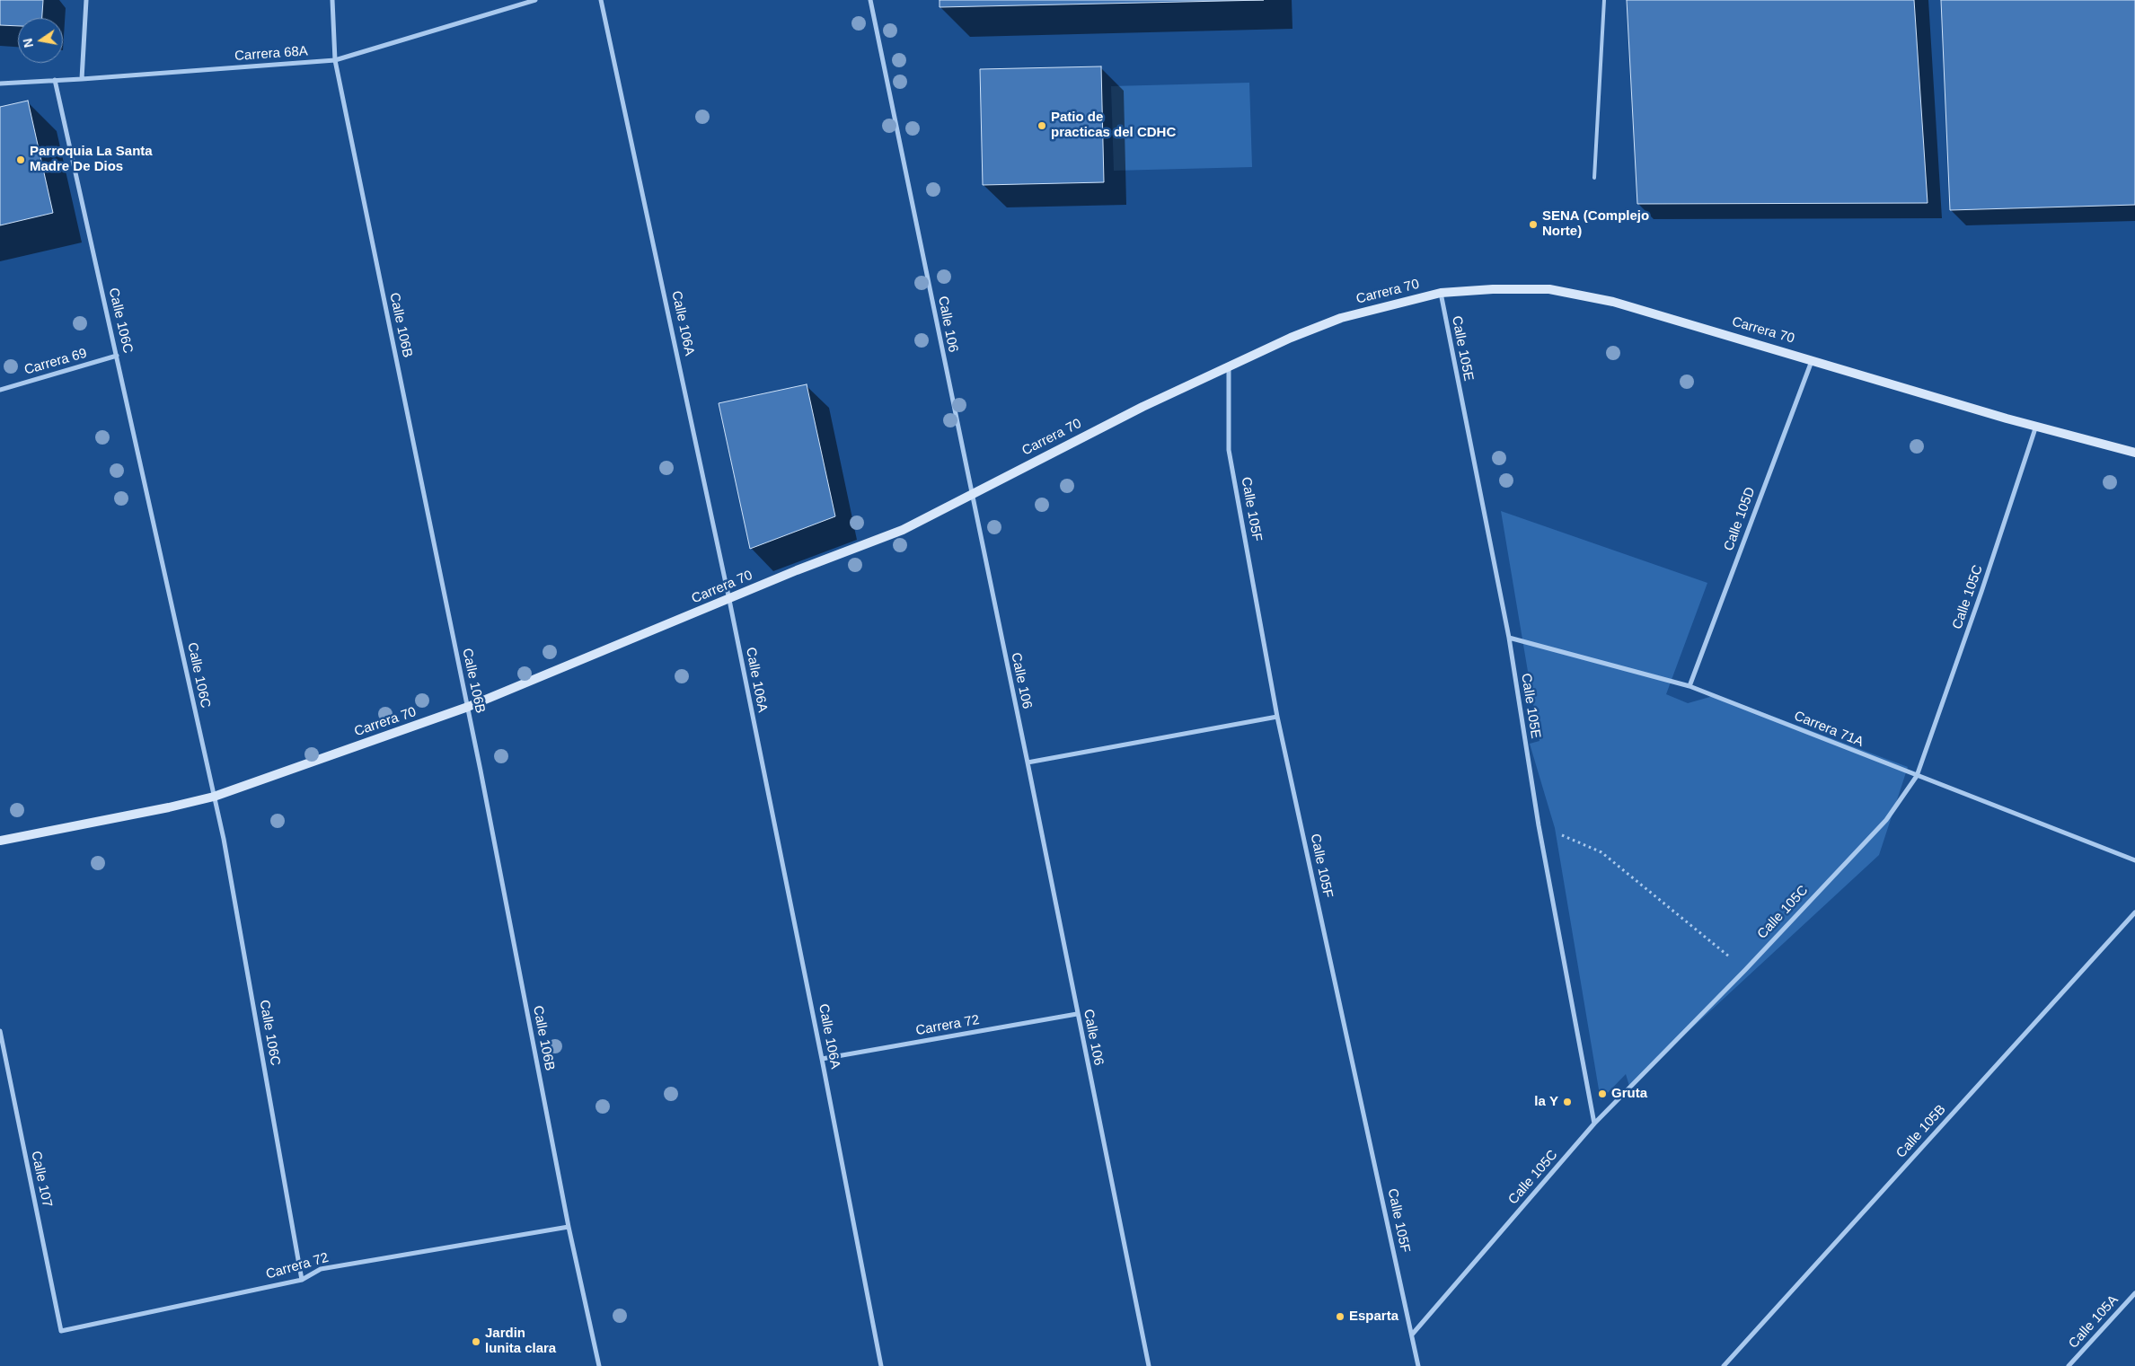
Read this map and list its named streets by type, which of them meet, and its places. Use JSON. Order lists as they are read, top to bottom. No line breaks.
{"streets":{"street":["Carrera 68A","Carrera 70","Calle 106C","Calle 106A","Calle 106","Calle 106B","Calle 105E","Carrera 69","Calle 105F","Calle 105D","Calle 105C","Carrera 71A","Carrera 72","Calle 105B","Calle 107","Calle 105A"]},"crossings":[["Carrera 68A","Calle 106C"],["Carrera 68A","Calle 106B"],["Carrera 70","Calle 106C"],["Carrera 70","Calle 106A"],["Carrera 70","Calle 106"],["Carrera 70","Calle 106B"],["Carrera 70","Calle 105E"],["Carrera 70","Calle 105F"],["Carrera 70","Calle 105D"],["Carrera 70","Calle 105C"],["Calle 106C","Carrera 69"],["Calle 106C","Carrera 72"],["Calle 106A","Carrera 72"],["Calle 106","Carrera 72"],["Calle 106B","Carrera 72"],["Calle 105E","Calle 105C"],["Calle 105E","Carrera 71A"],["Calle 105F","Calle 105C"],["Calle 105D","Carrera 71A"],["Calle 105C","Carrera 71A"],["Carrera 72","Calle 107"]],"places":["Patio de practicas del CDHC","Parroquia La Santa Madre De Dios","SENA (Complejo Norte)","Gruta","la Y","Esparta","Jardin lunita clara"],"north":"left"}
